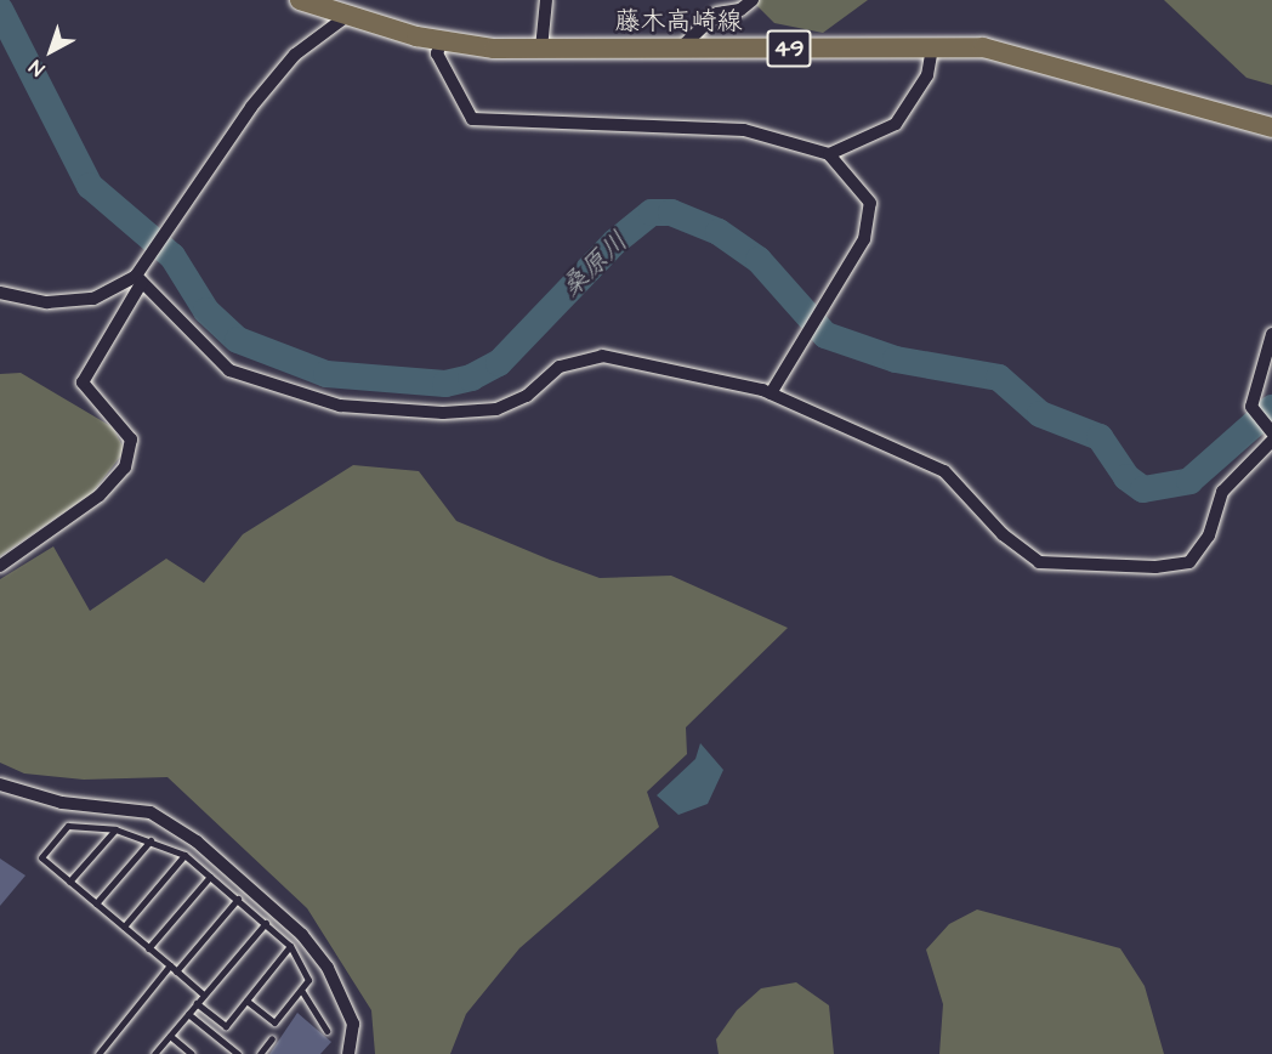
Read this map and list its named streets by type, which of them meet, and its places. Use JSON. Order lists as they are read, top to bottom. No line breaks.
{"streets":{"main road":["藤木高崎線","49"]},"water":["桑原川"],"north":"bottom left"}
